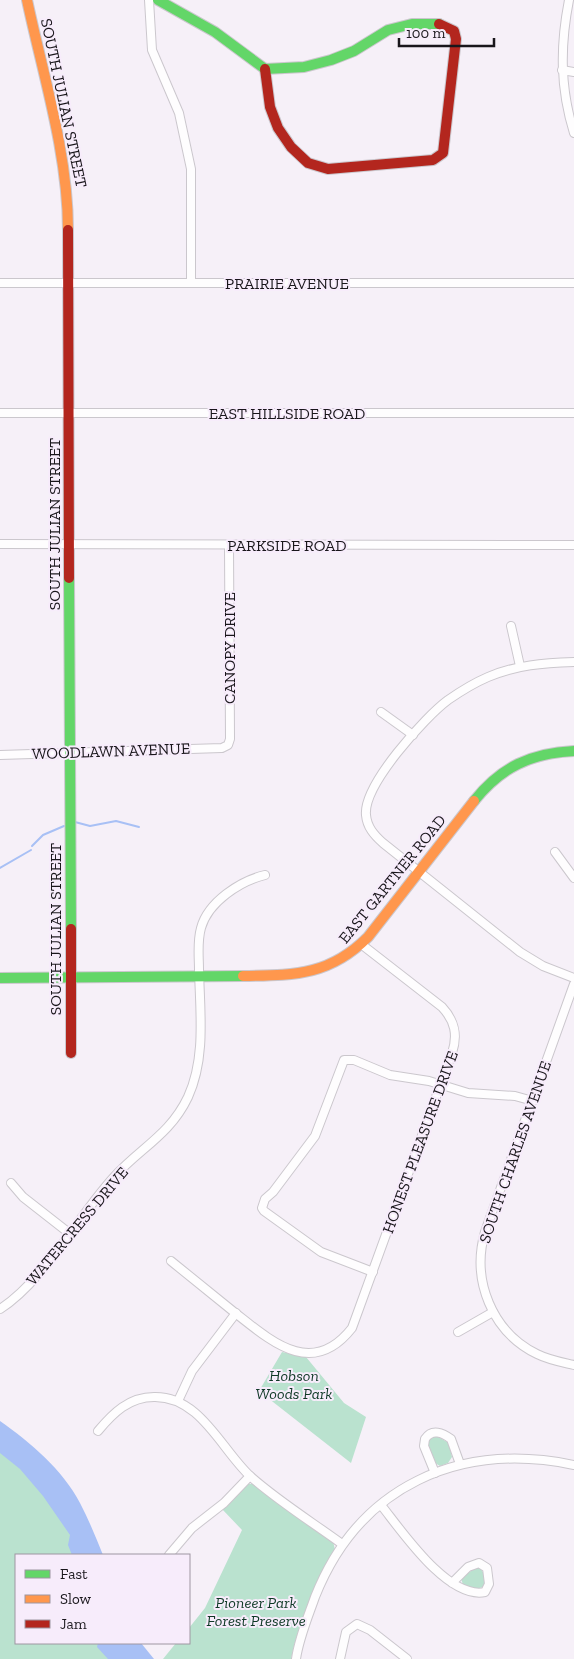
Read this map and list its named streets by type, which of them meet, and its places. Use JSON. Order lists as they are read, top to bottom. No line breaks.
{"streets":{"street":["SOUTH JULIAN STREET","PRAIRIE AVENUE","EAST HILLSIDE ROAD","PARKSIDE ROAD","CANOPY DRIVE","WOODLAWN AVENUE","EAST GARTNER ROAD","HONEST PLEASURE DRIVE","SOUTH CHARLES AVENUE","WATERCRESS DRIVE"]},"crossings":[["SOUTH JULIAN STREET","PRAIRIE AVENUE"],["SOUTH JULIAN STREET","EAST HILLSIDE ROAD"],["SOUTH JULIAN STREET","PARKSIDE ROAD"],["SOUTH JULIAN STREET","WOODLAWN AVENUE"],["SOUTH JULIAN STREET","EAST GARTNER ROAD"],["PARKSIDE ROAD","CANOPY DRIVE"],["CANOPY DRIVE","WOODLAWN AVENUE"],["EAST GARTNER ROAD","HONEST PLEASURE DRIVE"],["EAST GARTNER ROAD","WATERCRESS DRIVE"]],"parks":["Hobson Woods Park","Pioneer Park Forest Preserve"],"legend":["Fast","Slow","Jam"],"scale_bar":"100 m"}
